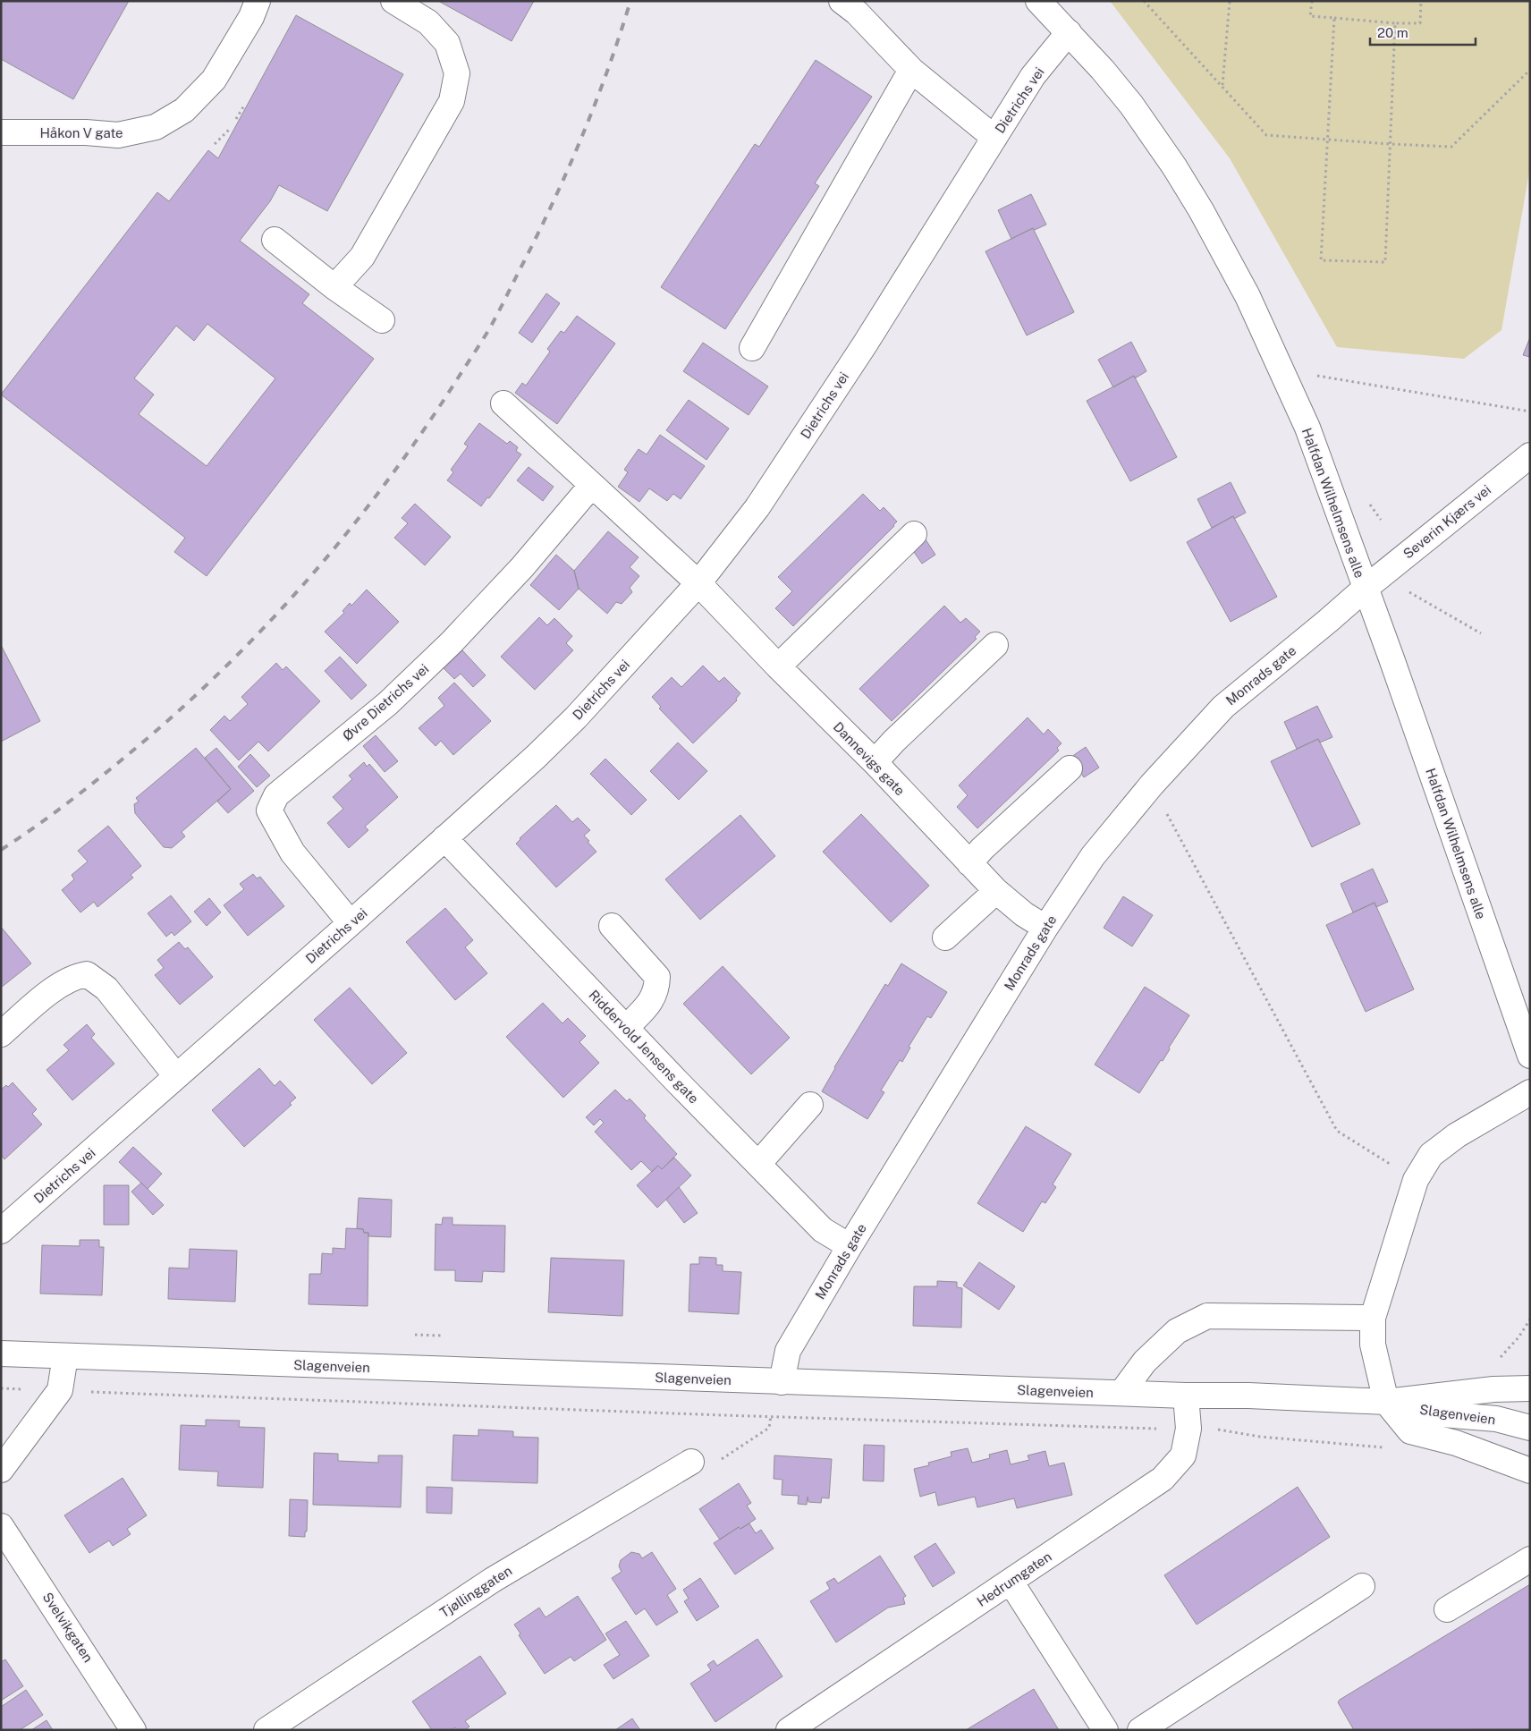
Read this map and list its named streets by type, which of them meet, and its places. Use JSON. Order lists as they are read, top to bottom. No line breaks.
{"streets":{"street":["Dietrichs vei","Håkon V gate","Halfdan Wilhelmsens alle","Severin Kjærs vei","Monrads gate","Øvre Dietrichs vei","Dannevigs gate","Riddervold Jensens gate","Slagenveien","Hedrumgaten","Tjøllinggaten","Svelvikgaten"]},"crossings":[["Dietrichs vei","Halfdan Wilhelmsens alle"],["Dietrichs vei","Øvre Dietrichs vei"],["Dietrichs vei","Dannevigs gate"],["Dietrichs vei","Riddervold Jensens gate"],["Halfdan Wilhelmsens alle","Severin Kjærs vei"],["Halfdan Wilhelmsens alle","Monrads gate"],["Severin Kjærs vei","Monrads gate"],["Monrads gate","Dannevigs gate"],["Monrads gate","Riddervold Jensens gate"],["Monrads gate","Slagenveien"],["Slagenveien","Hedrumgaten"]],"scale_bar":"20 m"}
